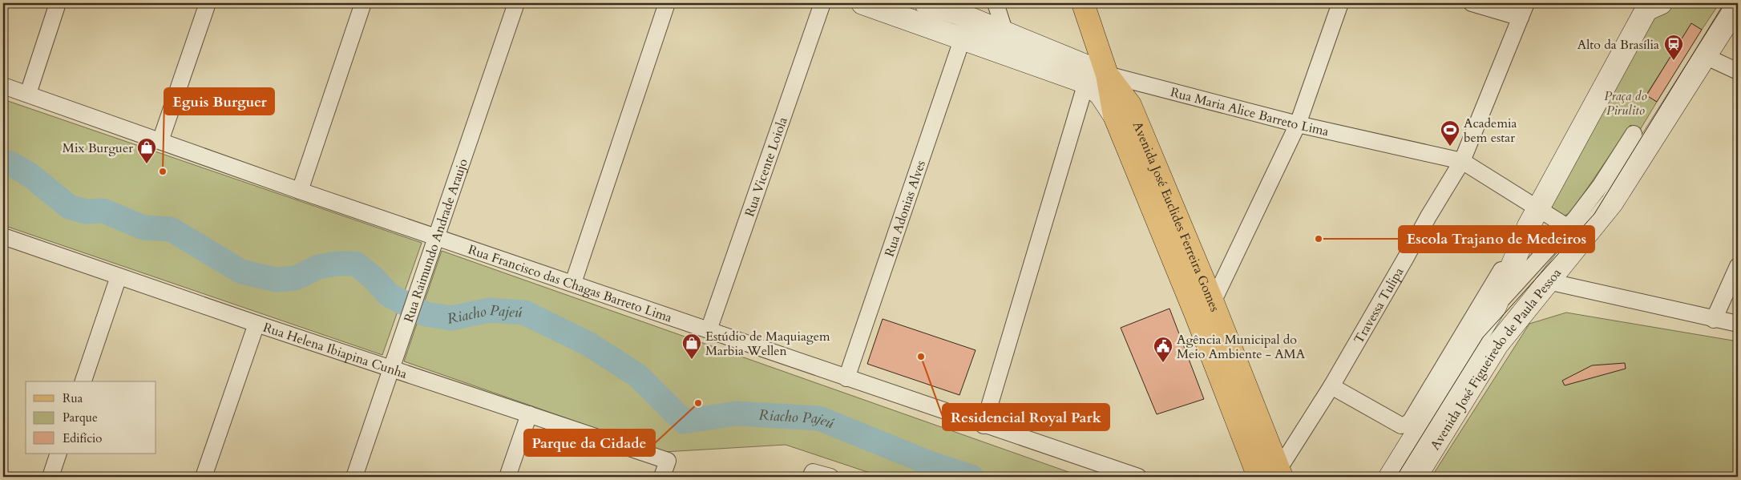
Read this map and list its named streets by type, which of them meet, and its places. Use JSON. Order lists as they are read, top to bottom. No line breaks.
{"streets":{"main road":["Rua Maria Alice Barreto Lima","Avenida José Euclides Ferreira Gomes","Avenida José Figueiredo de Paula Pessoa"],"street":["Rua Vicente Loiola","Rua Adonias Alves","Rua Raimundo Andrade Araujo","Rua Francisco das Chagas Barreto Lima","Travessa Tulipa","Rua Helena Ibiapina Cunha"]},"crossings":[["Rua Maria Alice Barreto Lima","Avenida José Euclides Ferreira Gomes"],["Rua Maria Alice Barreto Lima","Travessa Tulipa"],["Rua Maria Alice Barreto Lima","Avenida José Figueiredo de Paula Pessoa"],["Rua Vicente Loiola","Rua Francisco das Chagas Barreto Lima"],["Rua Adonias Alves","Rua Francisco das Chagas Barreto Lima"],["Avenida José Euclides Ferreira Gomes","Travessa Tulipa"],["Rua Raimundo Andrade Araujo","Rua Francisco das Chagas Barreto Lima"],["Rua Raimundo Andrade Araujo","Rua Helena Ibiapina Cunha"]],"water":["Riacho Pajeú"],"parks":["Praça do Pirulito"],"places":{"station":["Alto da Brasília"],"sports":["Academia bem estar"],"shop":["Mix Burguer","Estúdio de Maquiagem Marbia Wellen"],"other":["Eguis Burguer","Escola Trajano de Medeiros","Residencial Royal Park","Parque da Cidade"],"public building":["Agência Municipal do Meio Ambiente - AMA"]},"legend":["Rua","Parque","Edifício"]}
